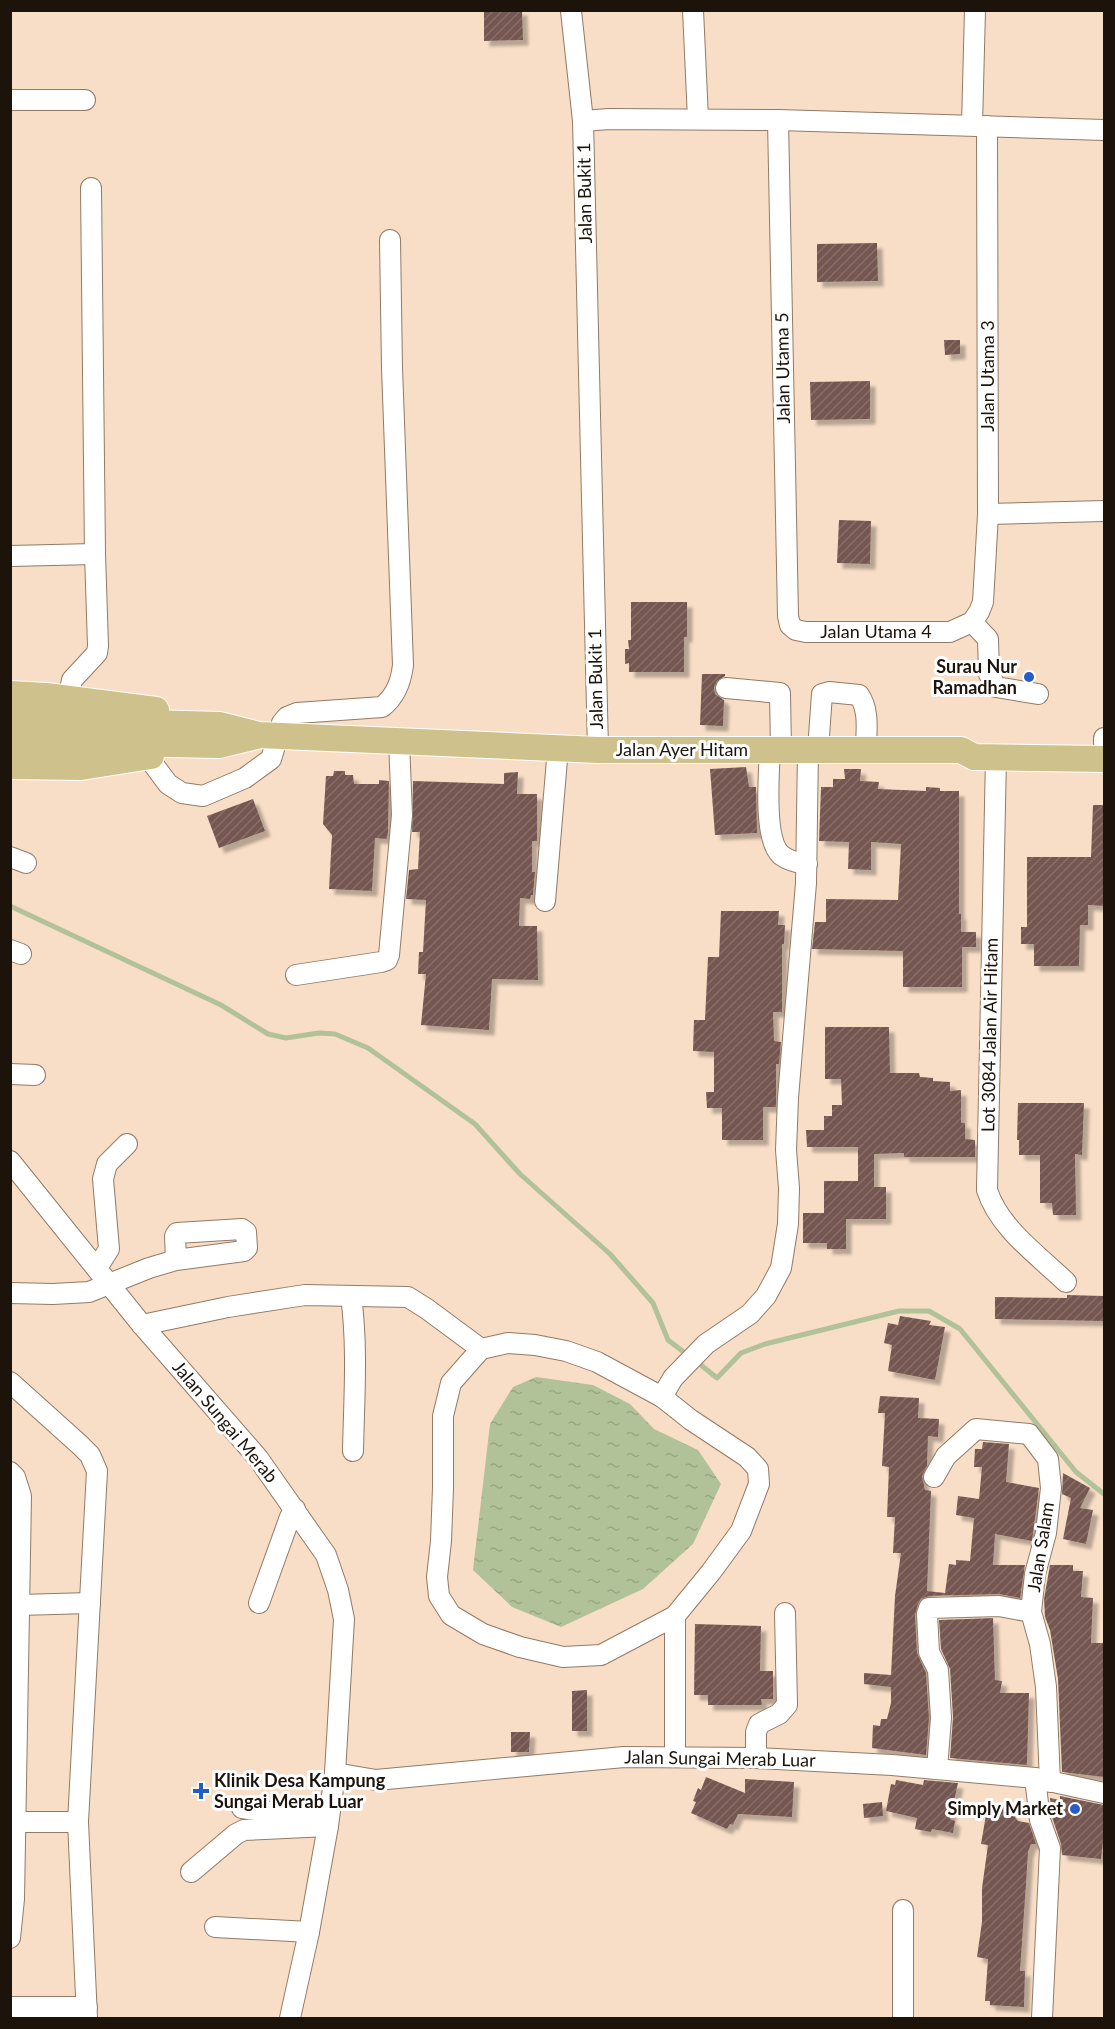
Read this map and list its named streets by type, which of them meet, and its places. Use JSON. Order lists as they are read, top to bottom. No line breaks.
{"streets":{"main road":["Jalan Ayer Hitam"],"street":["Jalan Bukit 1","Jalan Utama 5","Jalan Utama 3","Jalan Utama 4","Lot 3084 Jalan Air Hitam","Jalan Sungai Merab","Jalan Salam","Jalan Sungai Merab Luar"]},"crossings":[["Jalan Bukit 1","Jalan Utama 5"],["Jalan Bukit 1","Jalan Utama 3"],["Jalan Bukit 1","Jalan Ayer Hitam"],["Jalan Utama 5","Jalan Utama 4"],["Jalan Utama 3","Jalan Utama 4"],["Jalan Ayer Hitam","Lot 3084 Jalan Air Hitam"],["Jalan Sungai Merab","Jalan Sungai Merab Luar"],["Jalan Salam","Jalan Sungai Merab Luar"]],"places":{"other":["Surau Nur Ramadhan","Simply Market"],"health":["Klinik Desa Kampung Sungai Merab Luar"]}}
